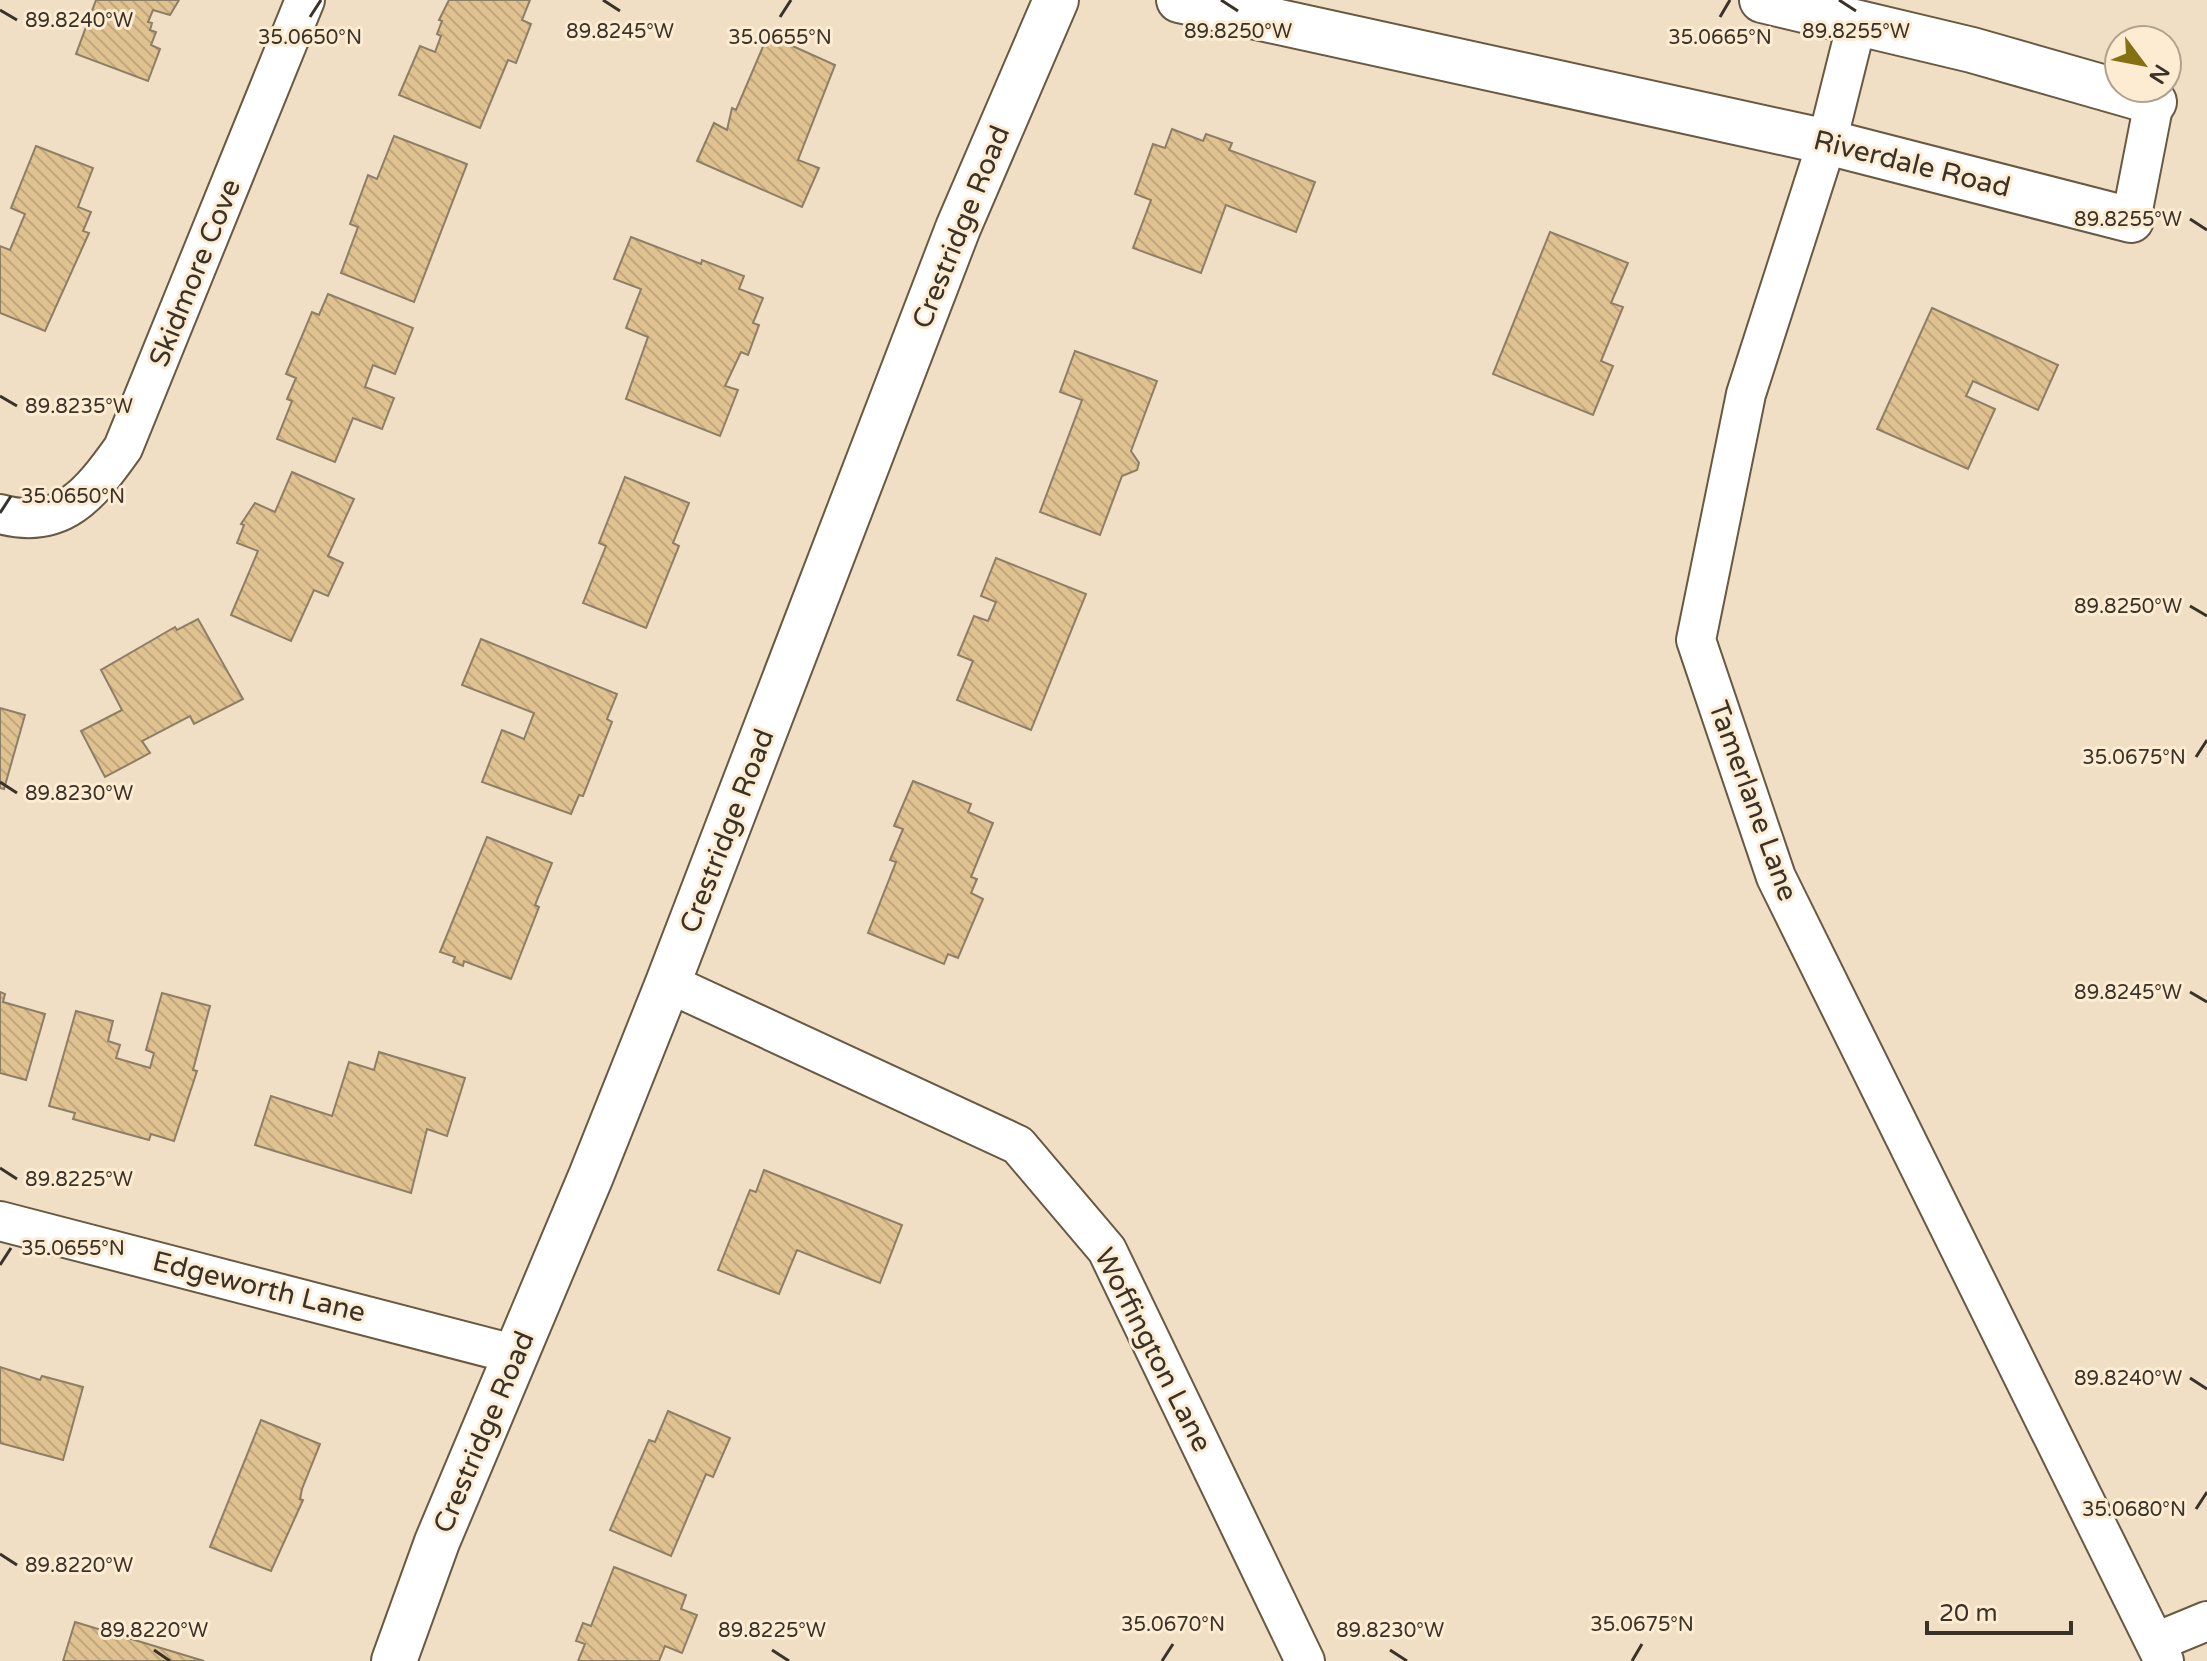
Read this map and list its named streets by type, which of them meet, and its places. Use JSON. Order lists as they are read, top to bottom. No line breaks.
{"streets":{"street":["Riverdale Road","Crestridge Road","Skidmore Cove","Tamerlane Lane","Edgeworth Lane","Woffington Lane"]},"crossings":[["Riverdale Road","Tamerlane Lane"],["Crestridge Road","Edgeworth Lane"],["Crestridge Road","Woffington Lane"]],"scale_bar":"20 m","north":"bottom right","coordinates":["89.8240°W","89.8245°W","89.8250°W","89.8255°W","35.0650°N","35.0655°N","35.0665°N","89.8235°W","35.0675°N","89.8230°W","89.8225°W","35.0680°N","89.8220°W","35.0670°N"]}
